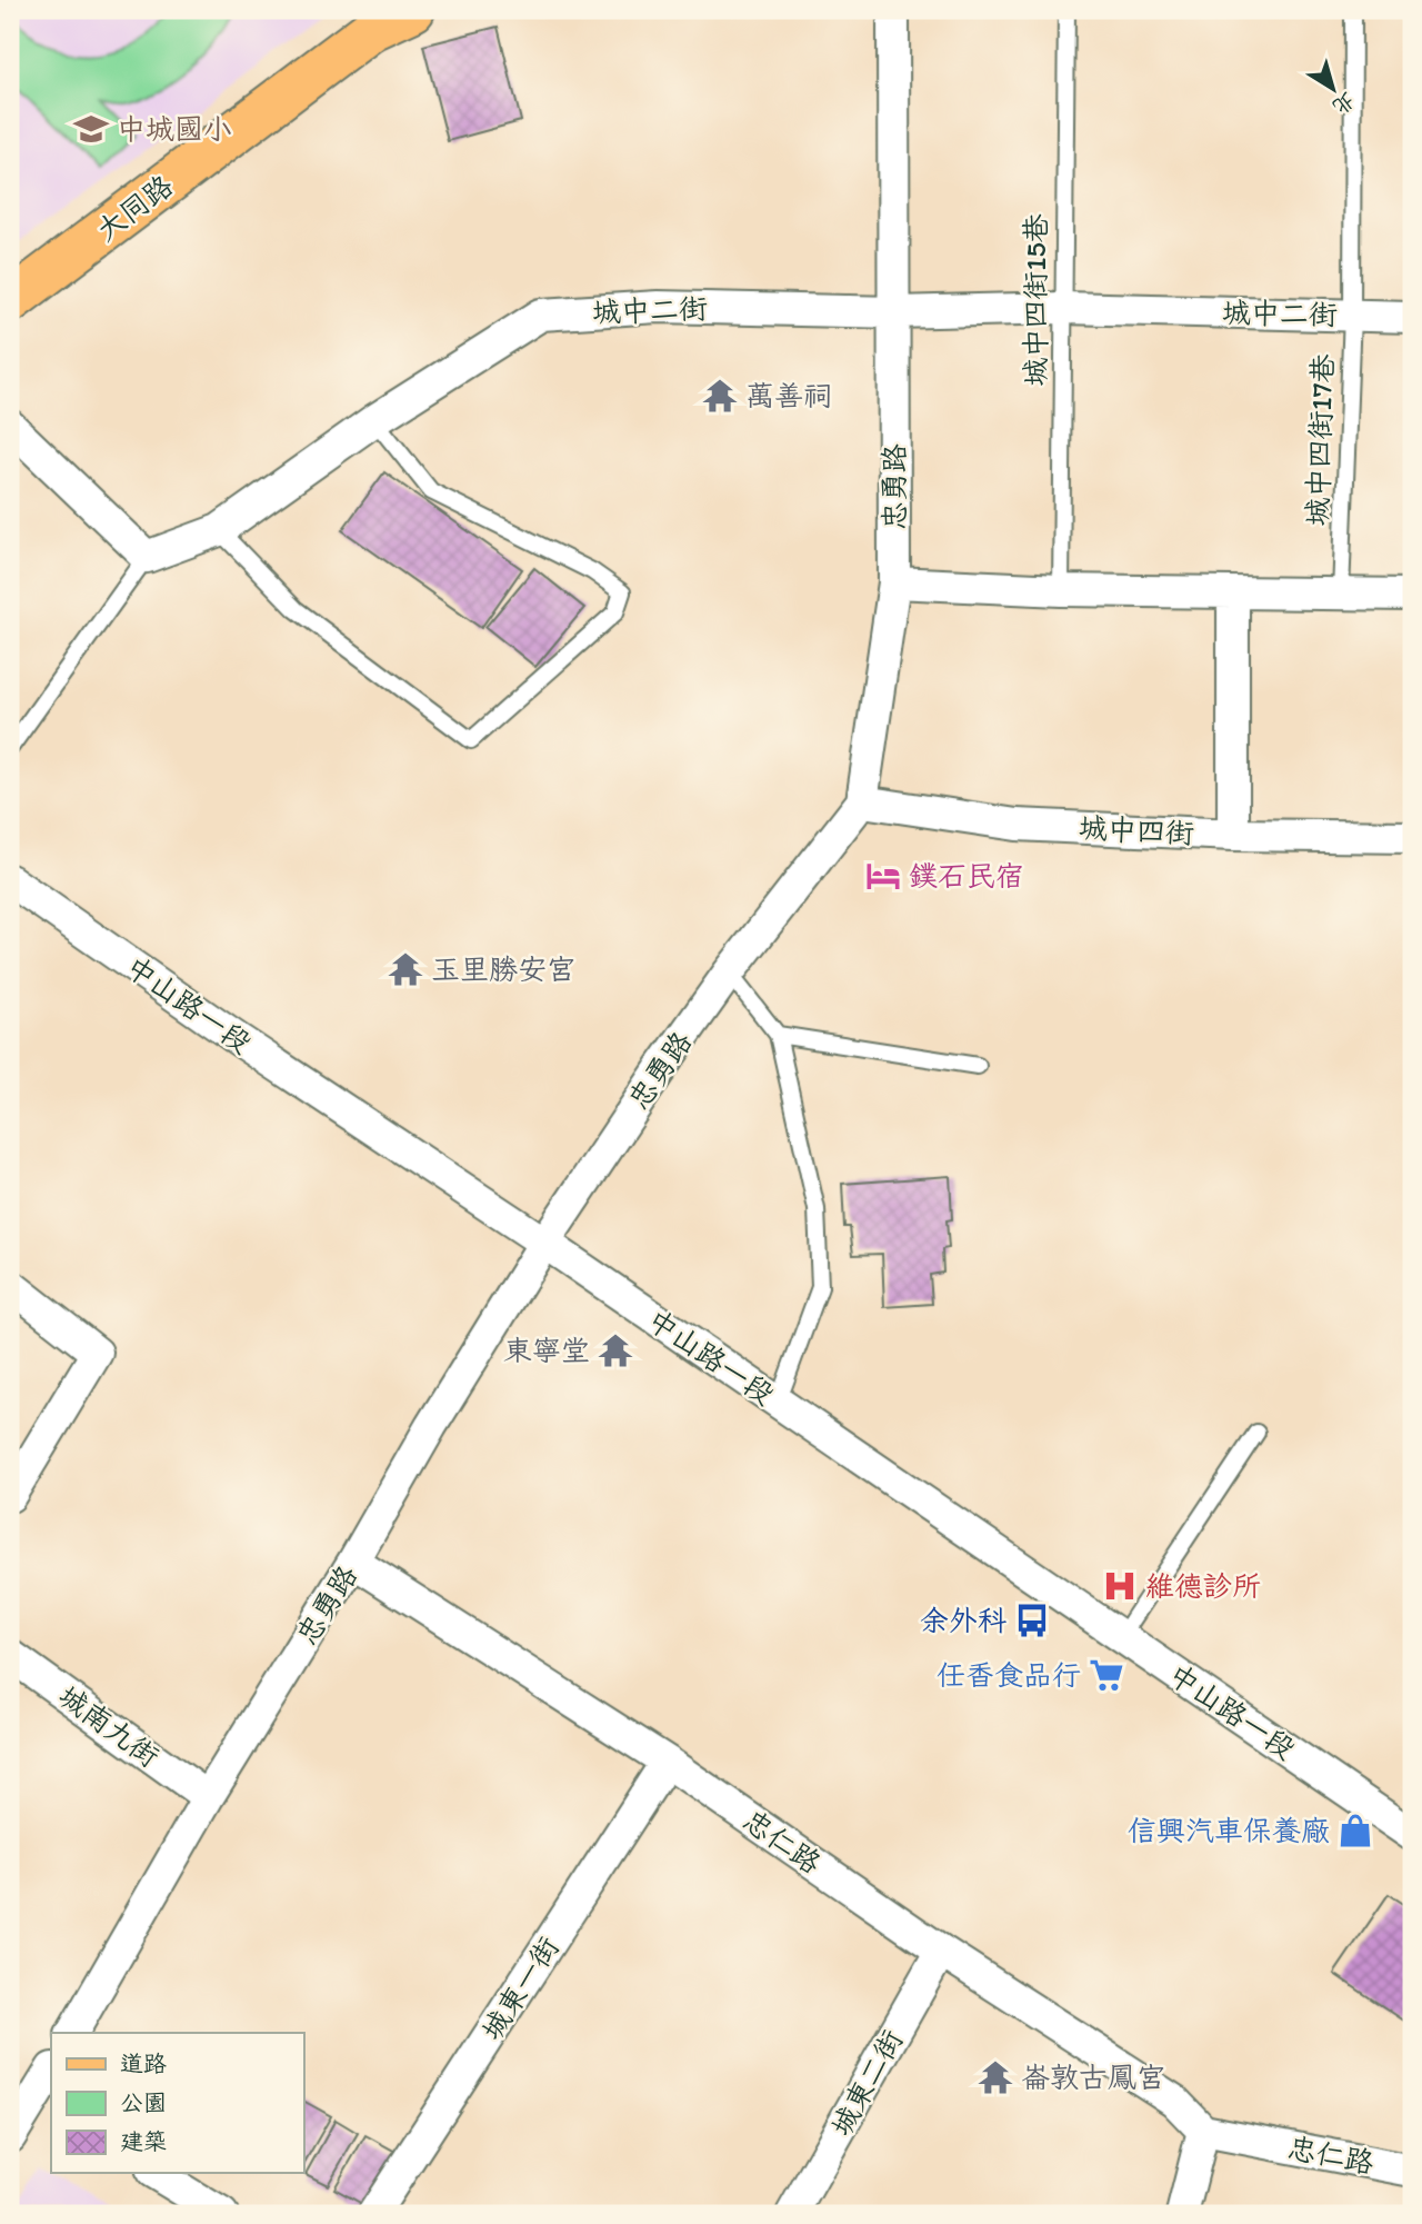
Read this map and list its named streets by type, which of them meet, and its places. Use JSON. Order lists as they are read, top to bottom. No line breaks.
{"streets":{"main road":["大同路"],"street":["城中二街","忠勇路","城中四街","中山路一段","城南九街","忠仁路","城東一街","城東二街"],"lane":["城中四街15巷","城中四街17巷"]},"crossings":[["城中四街15巷","城中二街"],["城中二街","城中四街17巷"],["城中二街","忠勇路"],["忠勇路","城中四街"],["忠勇路","中山路一段"],["忠勇路","城南九街"],["忠勇路","忠仁路"],["忠仁路","城東一街"],["忠仁路","城東二街"]],"places":{"school or university":["中城國小"],"temple":["萬善祠","玉里勝安宮","東寧堂","崙敦古鳳宮"],"hotel":["鏷石民宿"],"hospital":["維德診所"],"bus stop":["余外科"],"supermarket":["任香食品行"],"shop":["信興汽車保養廠"]},"legend":["道路","公園","建築"],"north":"bottom right"}
